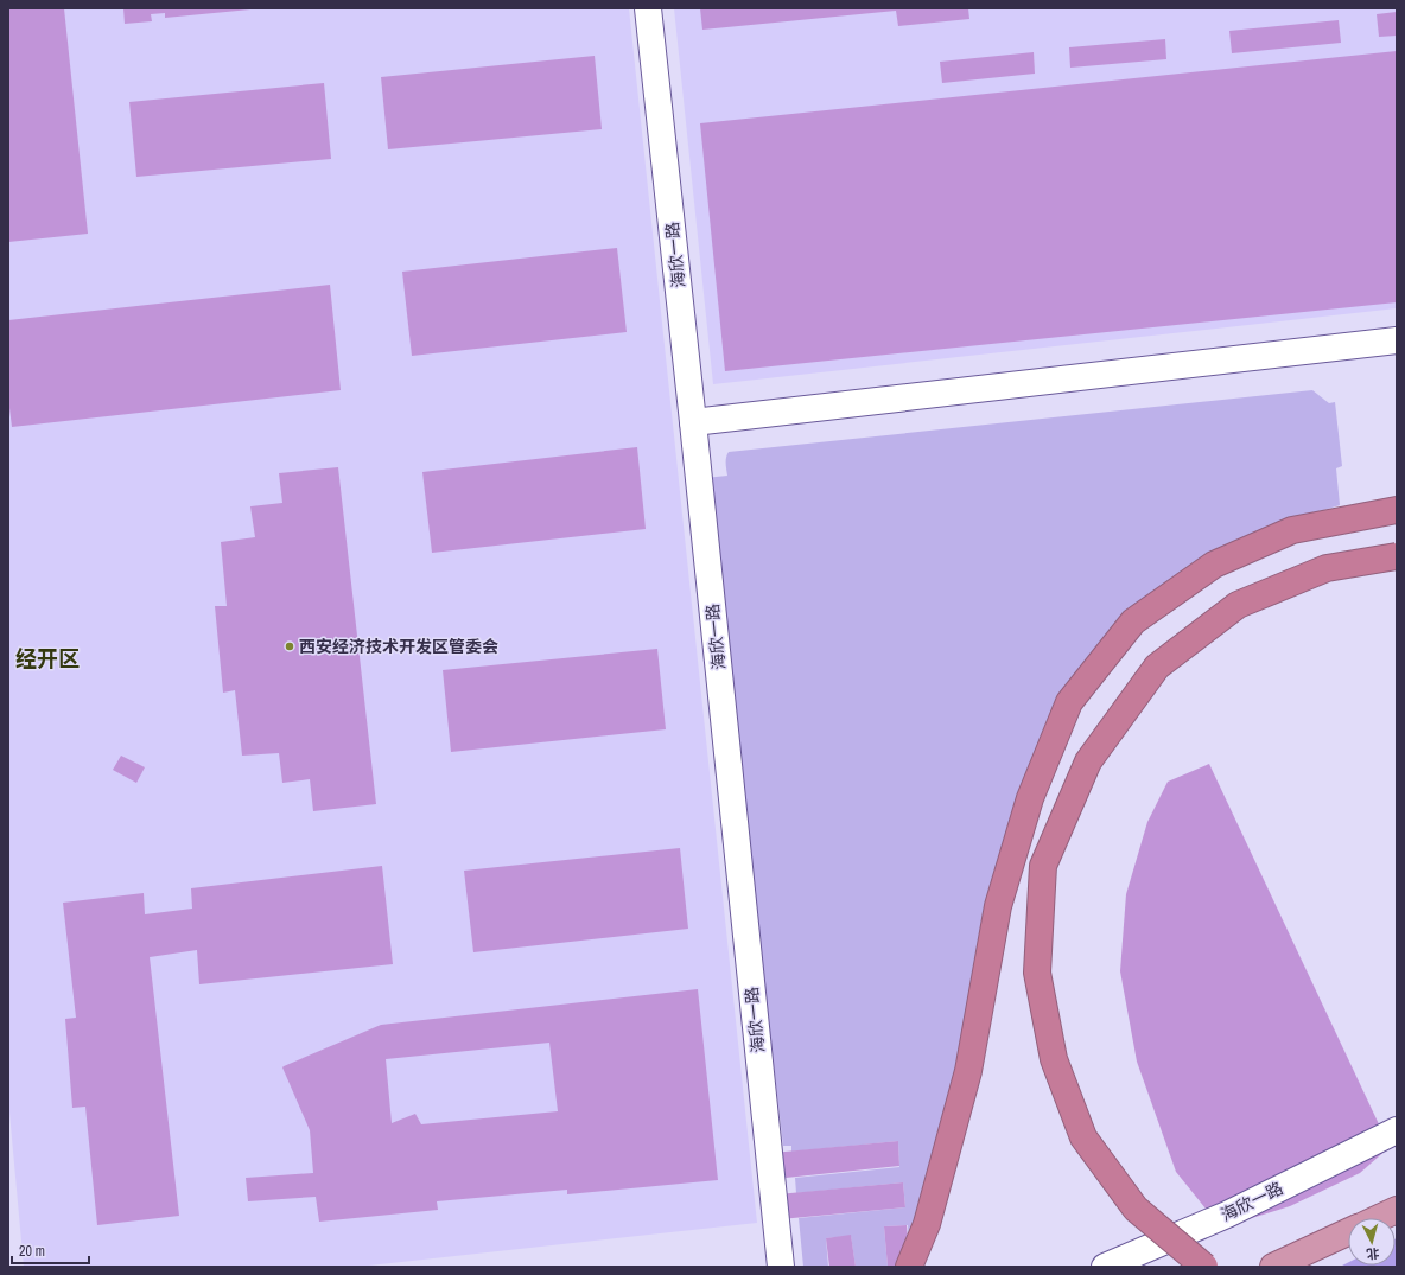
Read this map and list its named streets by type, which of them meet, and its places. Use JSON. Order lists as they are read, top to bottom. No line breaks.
{"streets":{"street":["海欣一路"]},"districts":["经开区"],"places":["西安经济技术开发区管委会"],"scale_bar":"20 m","north":"bottom"}
